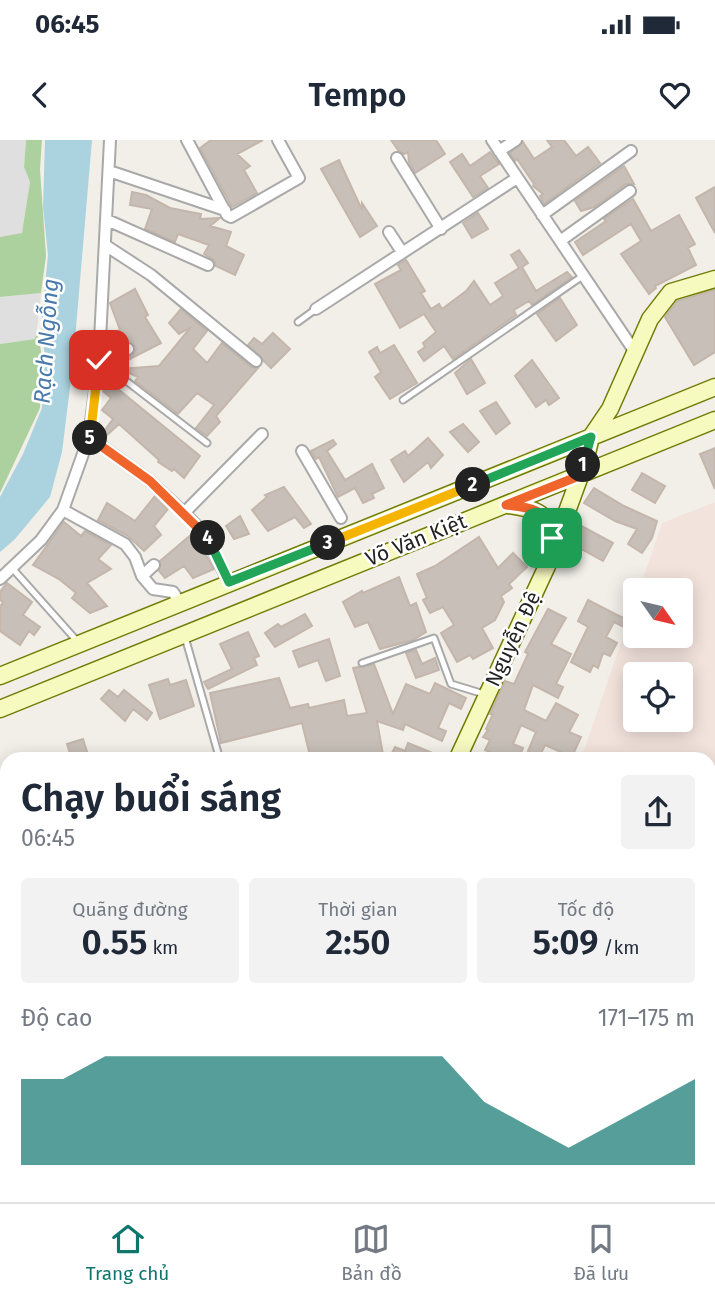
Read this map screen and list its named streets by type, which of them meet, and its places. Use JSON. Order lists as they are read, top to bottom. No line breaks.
{"streets":{"main road":["Võ Văn Kiệt","Nguyễn Đệ"]},"crossings":[["Võ Văn Kiệt","Nguyễn Đệ"]],"water":["Rạch Ngỗng"],"north":"bottom right","page":{"status":"06:45","header":"Tempo","pins":["5","1","2","4","3"],"heading":["Chạy buổi sáng","06:45"],"stats":[["Quãng đường","0.55 km"],["Thời gian","2:50"],["Tốc độ","5:09 /km"]],"chart":["Độ cao","171–175 m"],"tabs":["Trang chủ","Bản đồ","Đã lưu"]}}
